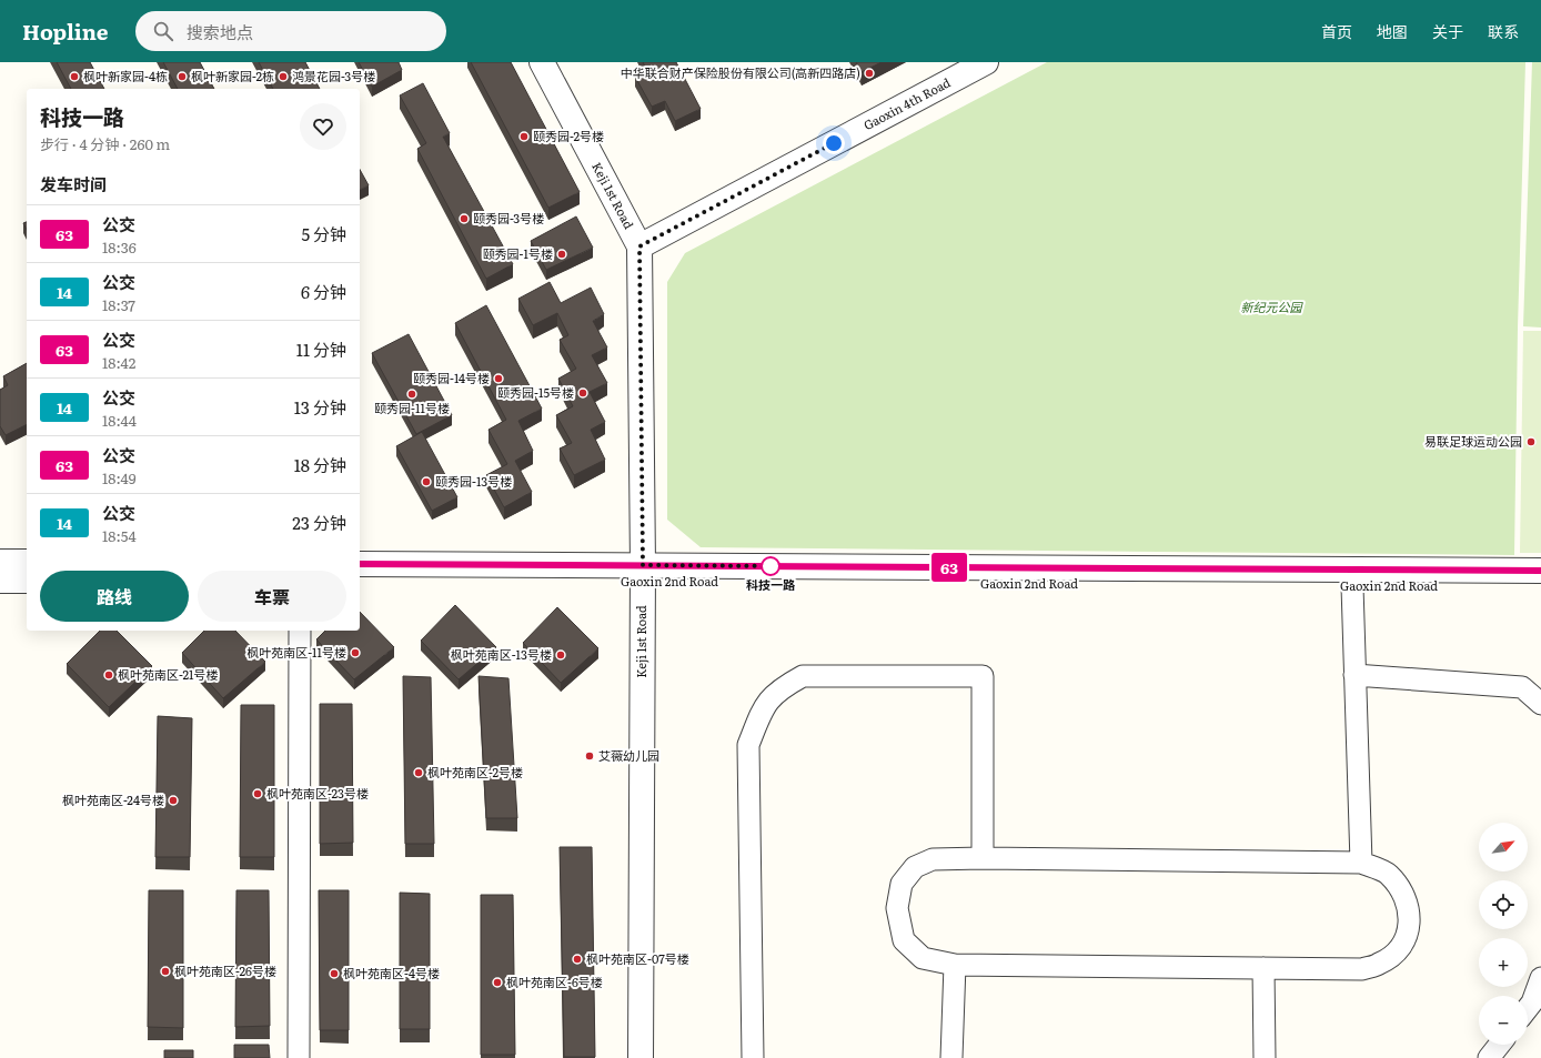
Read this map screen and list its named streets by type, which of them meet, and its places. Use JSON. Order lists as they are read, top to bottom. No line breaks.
{"streets":{"street":["Gaoxin 4th Road","Keji 1st Road","Gaoxin 2nd Road"]},"crossings":[["Gaoxin 4th Road","Keji 1st Road"],["Keji 1st Road","Gaoxin 2nd Road"]],"parks":["新纪元公园"],"places":["中华联合财产保险股份有限公司(高新四路店)","枫叶新家园-4栋","枫叶新家园-2栋","鸿景花园-3号楼","颐秀园-2号楼","颐秀园-3号楼","颐秀园-1号楼","颐秀园-14号楼","颐秀园-15号楼","颐秀园-11号楼","易联足球运动公园","颐秀园-13号楼","科技一路","枫叶苑南区-11号楼","枫叶苑南区-13号楼","枫叶苑南区-21号楼","艾薇幼儿园","枫叶苑南区-2号楼","枫叶苑南区-23号楼","枫叶苑南区-24号楼","枫叶苑南区-07号楼","枫叶苑南区-26号楼","枫叶苑南区-4号楼","枫叶苑南区-6号楼"],"lines":["bus line 63"],"north":"top right","page":{"header":"Hopline","search":"搜索地点","nav":["首页","地图","关于","联系"],"on_map":"63","heading":[["科技一路","步行 · 4 分钟 · 260 m"],"发车时间"],"list":[{"mark":"63","name":"公交","note":"18:36","value":"5 分钟"},{"mark":"14","name":"公交","note":"18:37","value":"6 分钟"},{"mark":"63","name":"公交","note":"18:42","value":"11 分钟"},{"mark":"14","name":"公交","note":"18:44","value":"13 分钟"},{"mark":"63","name":"公交","note":"18:49","value":"18 分钟"},{"mark":"14","name":"公交","note":"18:54","value":"23 分钟"}],"buttons":["路线","车票"],"map_buttons":["+","−"]}}
